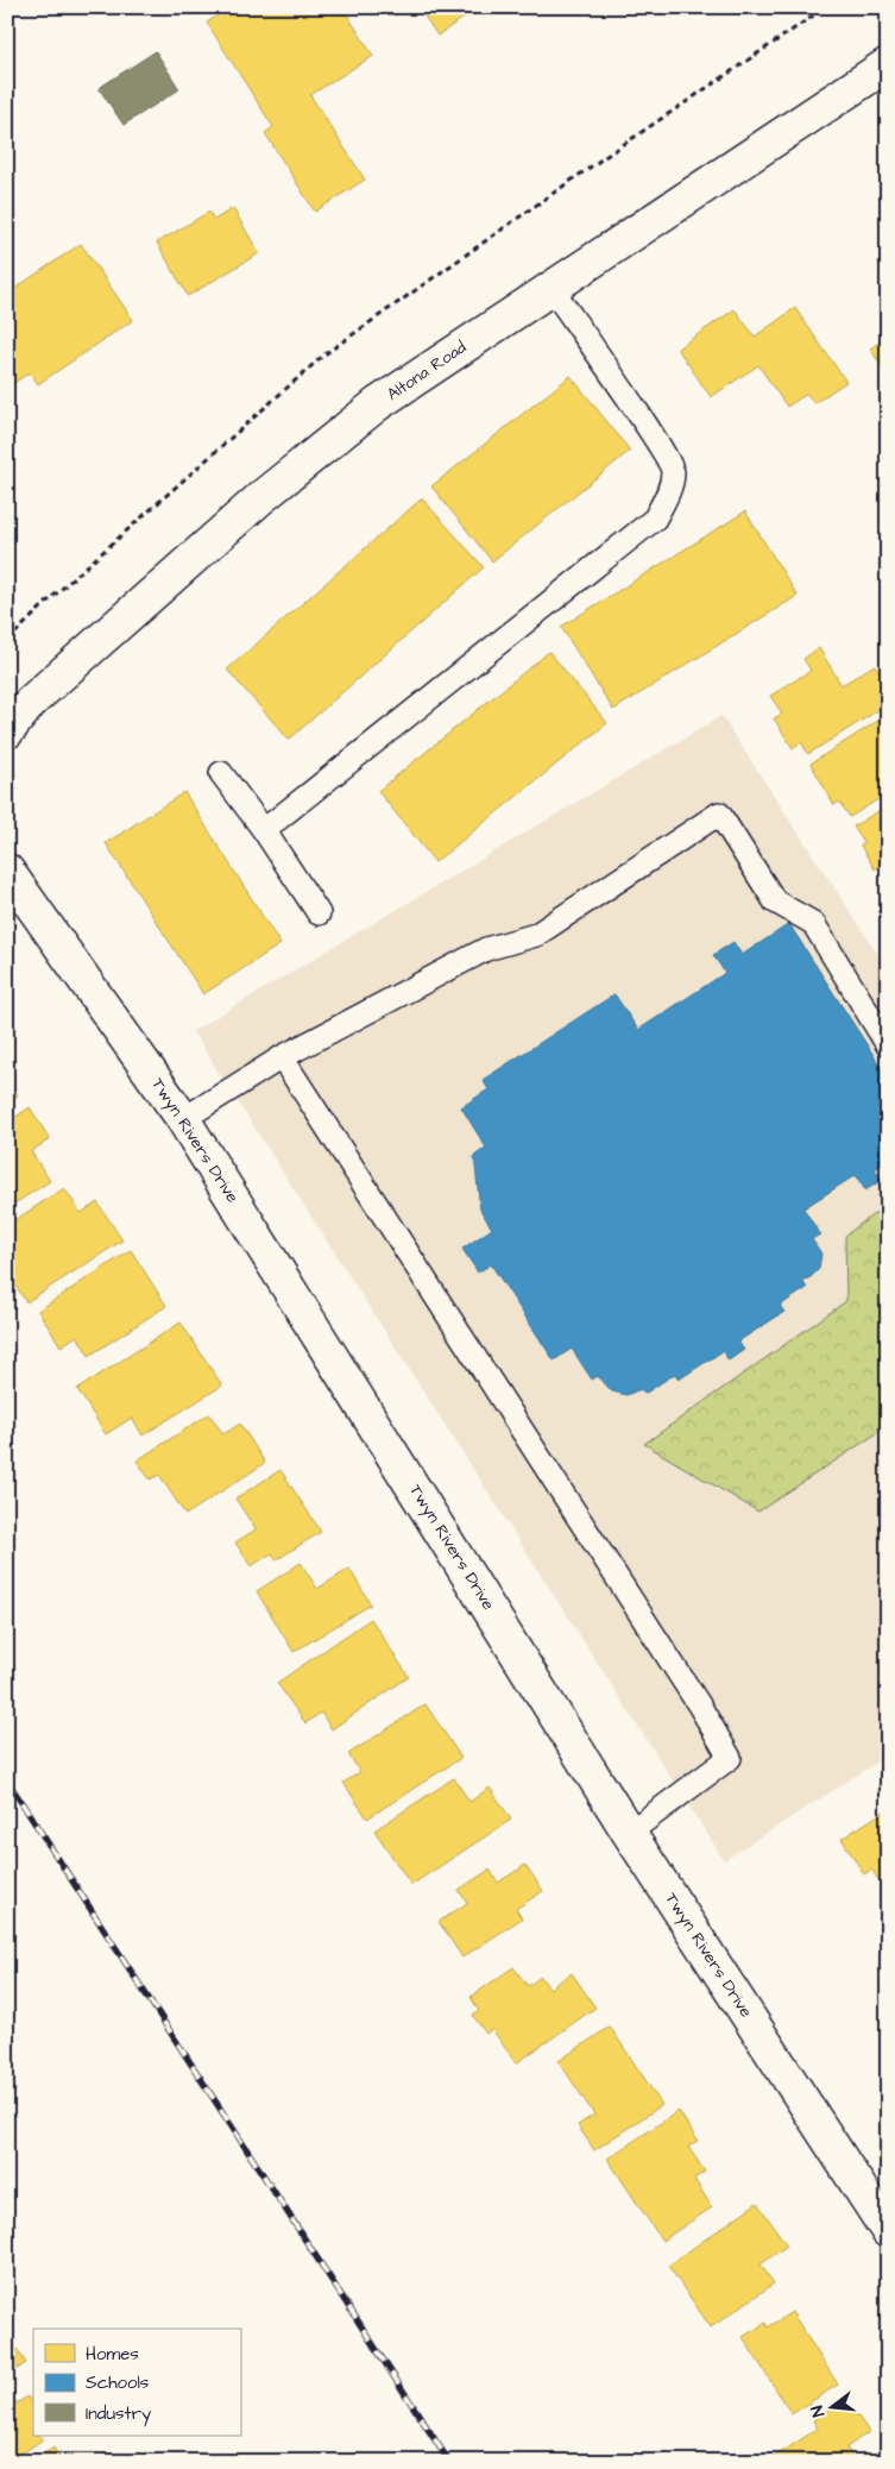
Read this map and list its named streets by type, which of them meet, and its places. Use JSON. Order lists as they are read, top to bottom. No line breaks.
{"streets":{"street":["Altona Road","Twyn Rivers Drive"]},"legend":["Homes","Schools","Industry"],"north":"left"}
